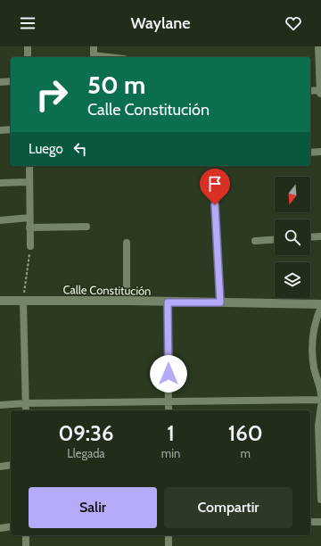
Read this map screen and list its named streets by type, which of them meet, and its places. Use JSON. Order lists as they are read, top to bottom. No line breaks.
{"streets":{"street":["Calle Constitución"]},"north":"bottom","page":{"header":"Waylane","turn":["50 m","Calle Constitución"],"then":"Luego","eta":["09:36","Llegada","1","min","160","m"],"buttons":["Salir","Compartir"]}}
